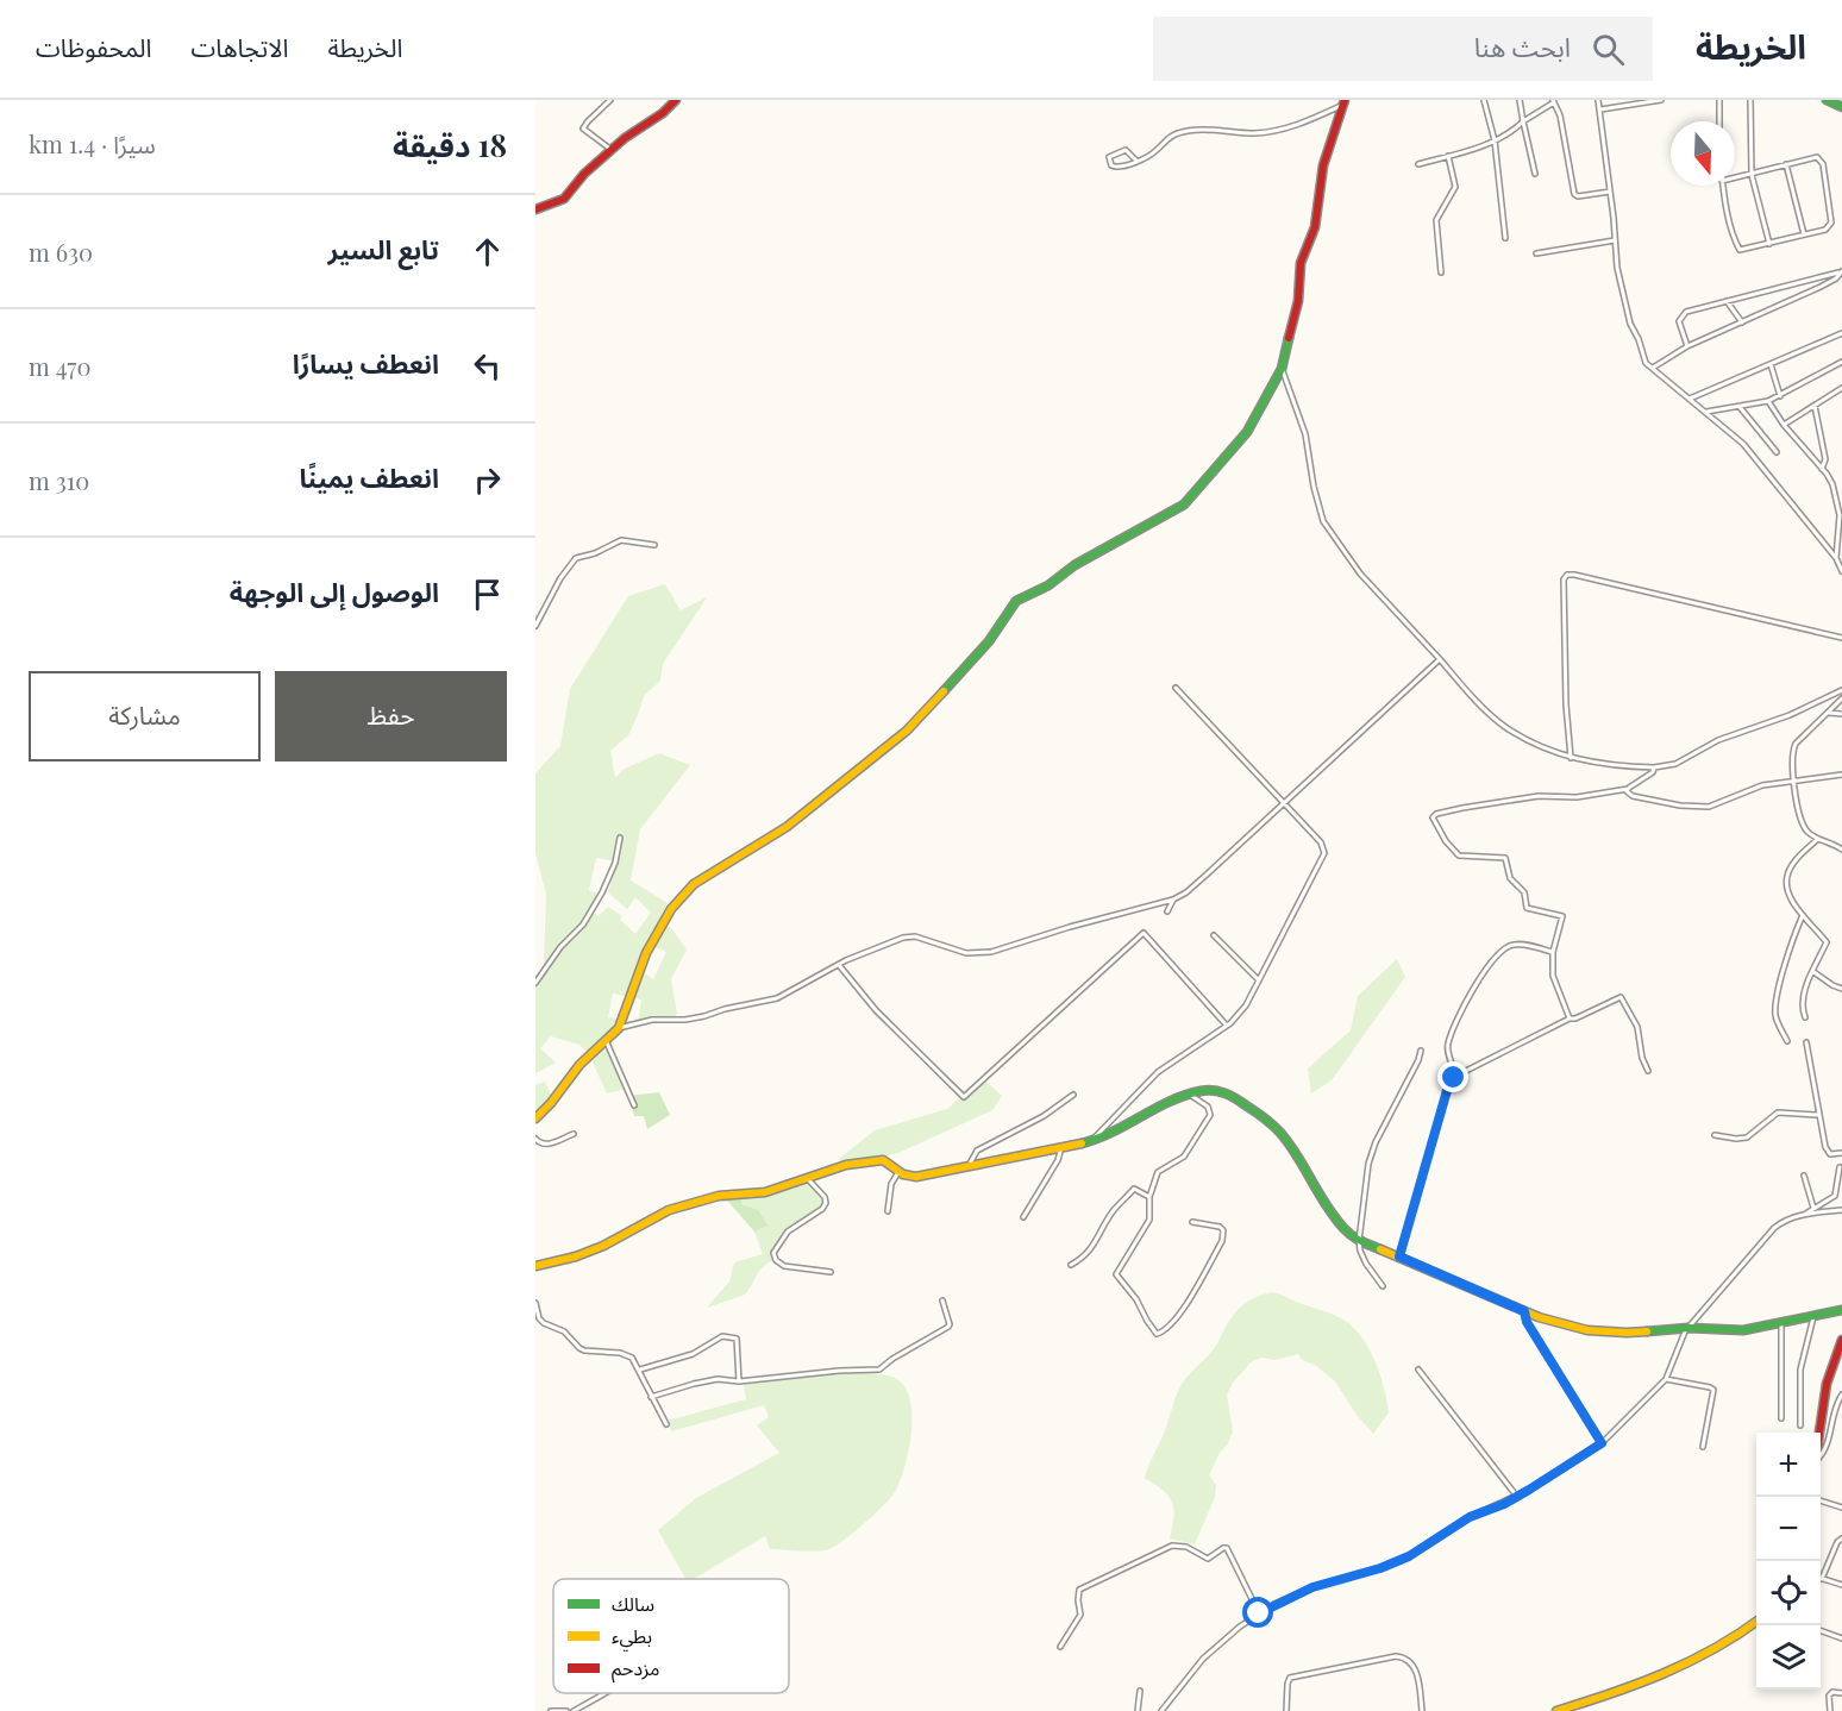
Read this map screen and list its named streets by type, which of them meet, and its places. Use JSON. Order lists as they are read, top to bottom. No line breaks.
{"legend":["سالك","بطيء","مزدحم"],"north":"bottom","page":{"header":"الخريطة","search":"ابحث هنا","nav":["الخريطة","الاتجاهات","المحفوظات"],"heading":["18 دقيقة","سيرًا · 1.4 km"],"list":[["تابع السير","630 m"],["انعطف يسارًا","470 m"],["انعطف يمينًا","310 m"],"الوصول إلى الوجهة"],"buttons":["حفظ","مشاركة"],"map_buttons":["+","−"]}}
